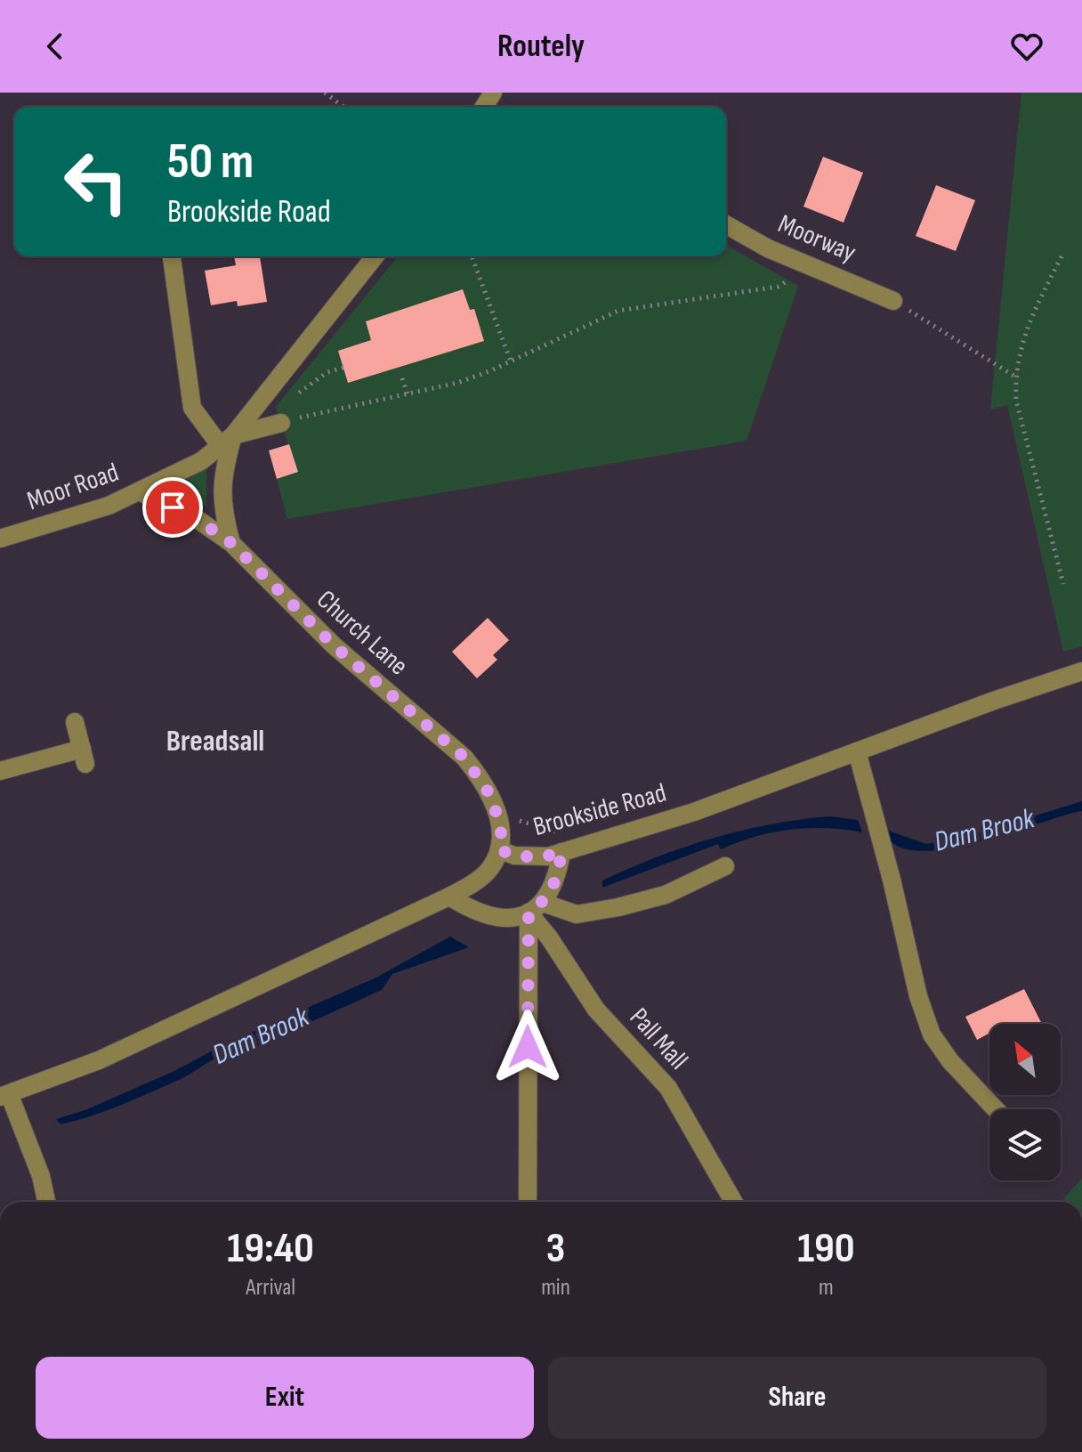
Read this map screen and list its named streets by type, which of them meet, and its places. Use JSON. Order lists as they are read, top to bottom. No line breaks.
{"streets":{"street":["Moorway","Moor Road","Church Lane","Brookside Road","Pall Mall"]},"crossings":[["Moor Road","Church Lane"],["Church Lane","Brookside Road"]],"districts":["Breadsall"],"water":["Dam Brook"],"north":"top left","page":{"header":"Routely","turn":["50 m","Brookside Road"],"eta":["19:40","Arrival","3","min","190","m"],"buttons":["Exit","Share"]}}
